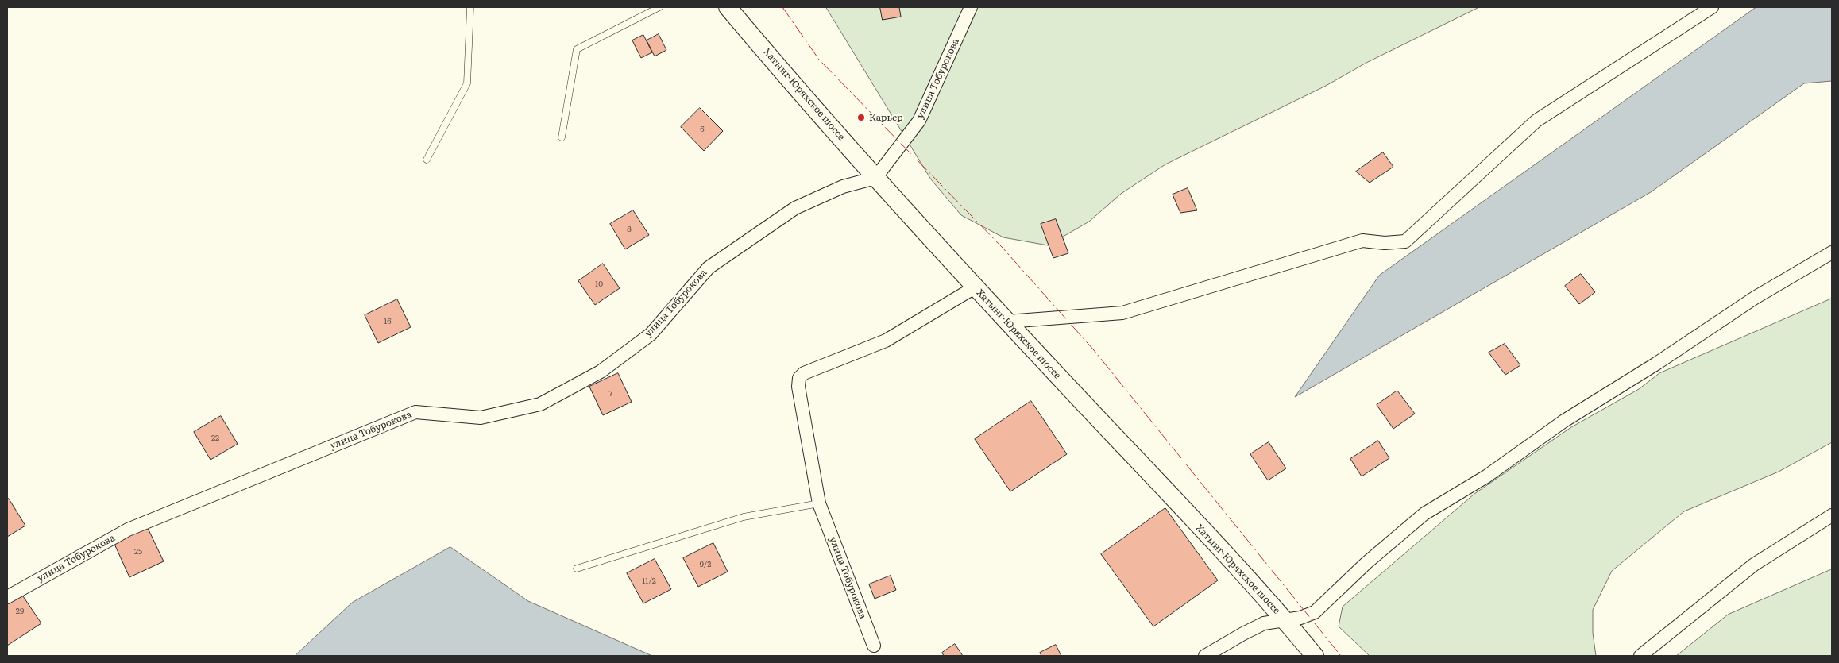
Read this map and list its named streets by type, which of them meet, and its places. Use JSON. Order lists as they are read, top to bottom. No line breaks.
{"streets":{"street":["улица Тобурокова","Хатынг-Юряхское шоссе"]},"crossings":[["улица Тобурокова","Хатынг-Юряхское шоссе"]],"places":["Карьер"],"house_numbers":["6","8","10","16","7","22","25","9/2","11/2","29"]}
